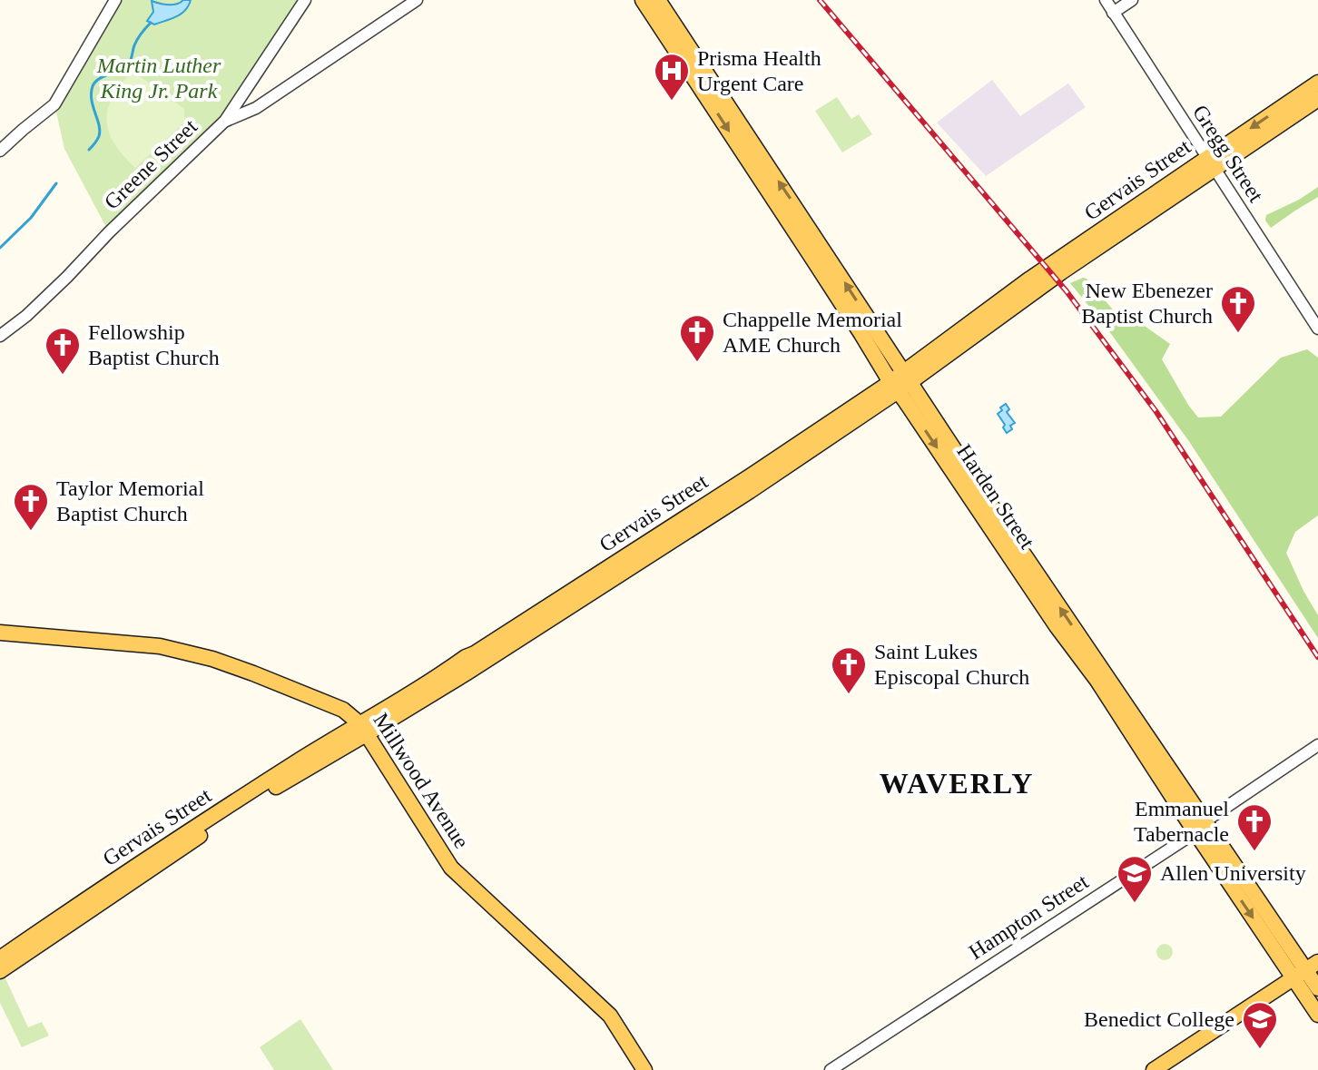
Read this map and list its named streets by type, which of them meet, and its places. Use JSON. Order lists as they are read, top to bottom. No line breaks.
{"streets":{"main road":["Gervais Street","Harden Street","Millwood Avenue"],"street":["Gregg Street","Greene Street","Hampton Street"]},"crossings":[["Gregg Street","Gervais Street"],["Gervais Street","Harden Street"],["Gervais Street","Millwood Avenue"],["Harden Street","Hampton Street"]],"districts":["WAVERLY"],"parks":["Martin Luther King Jr. Park"],"places":{"hospital":["Prisma Health Urgent Care"],"church":["New Ebenezer Baptist Church","Chappelle Memorial AME Church","Fellowship Baptist Church","Taylor Memorial Baptist Church","Saint Lukes Episcopal Church","Emmanuel Tabernacle"],"school or university":["Allen University","Benedict College"]}}
